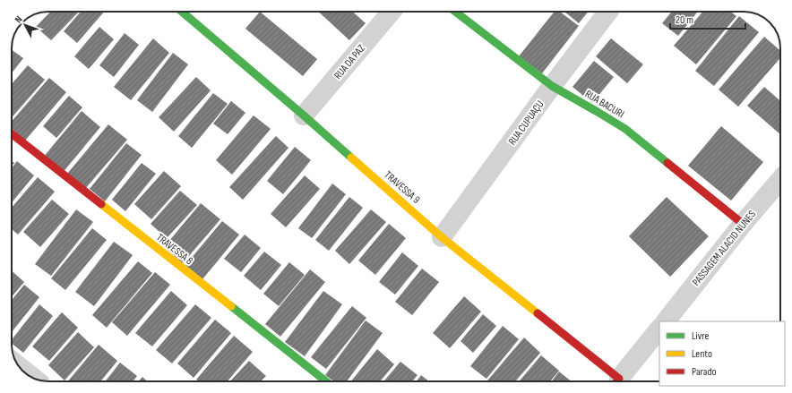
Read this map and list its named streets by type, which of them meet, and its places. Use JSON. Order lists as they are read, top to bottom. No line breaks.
{"streets":{"street":["RUA DA PAZ","RUA BACURI","RUA CUPUAÇU","TRAVESSA 9","PASSAGEM ALACID NUNES","TRAVESSA 8"]},"crossings":[["RUA DA PAZ","TRAVESSA 9"],["RUA BACURI","RUA CUPUAÇU"],["RUA BACURI","PASSAGEM ALACID NUNES"],["RUA CUPUAÇU","TRAVESSA 9"]],"legend":["Livre","Lento","Parado"],"scale_bar":"20 m","north":"top left"}
